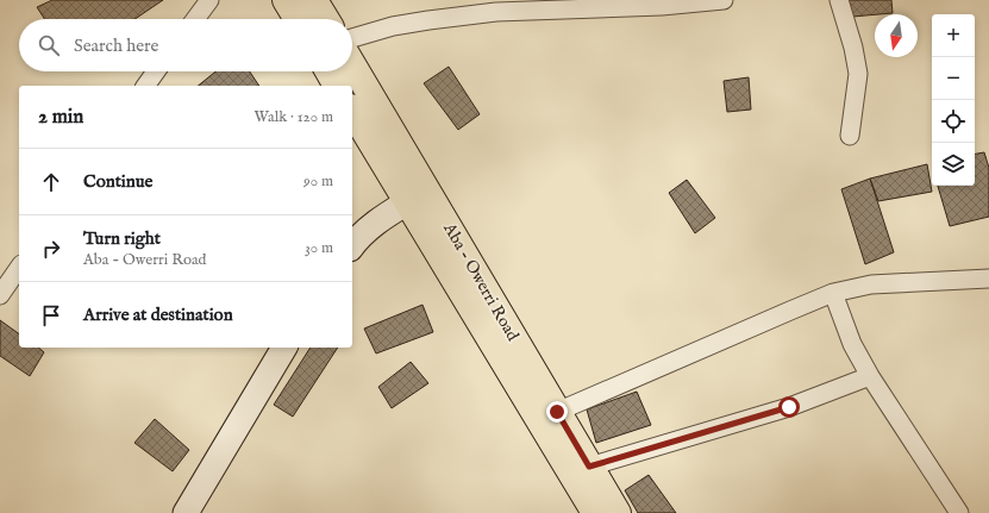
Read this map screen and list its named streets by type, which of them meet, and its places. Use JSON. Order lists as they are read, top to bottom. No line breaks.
{"streets":{"main road":["Aba - Owerri Road"]},"north":"bottom","page":{"map_buttons":["+","−"],"search":"Search here","heading":["2 min","Walk · 120 m"],"list":[["Continue","90 m"],["Turn right","Aba - Owerri Road","30 m"],"Arrive at destination"]}}
